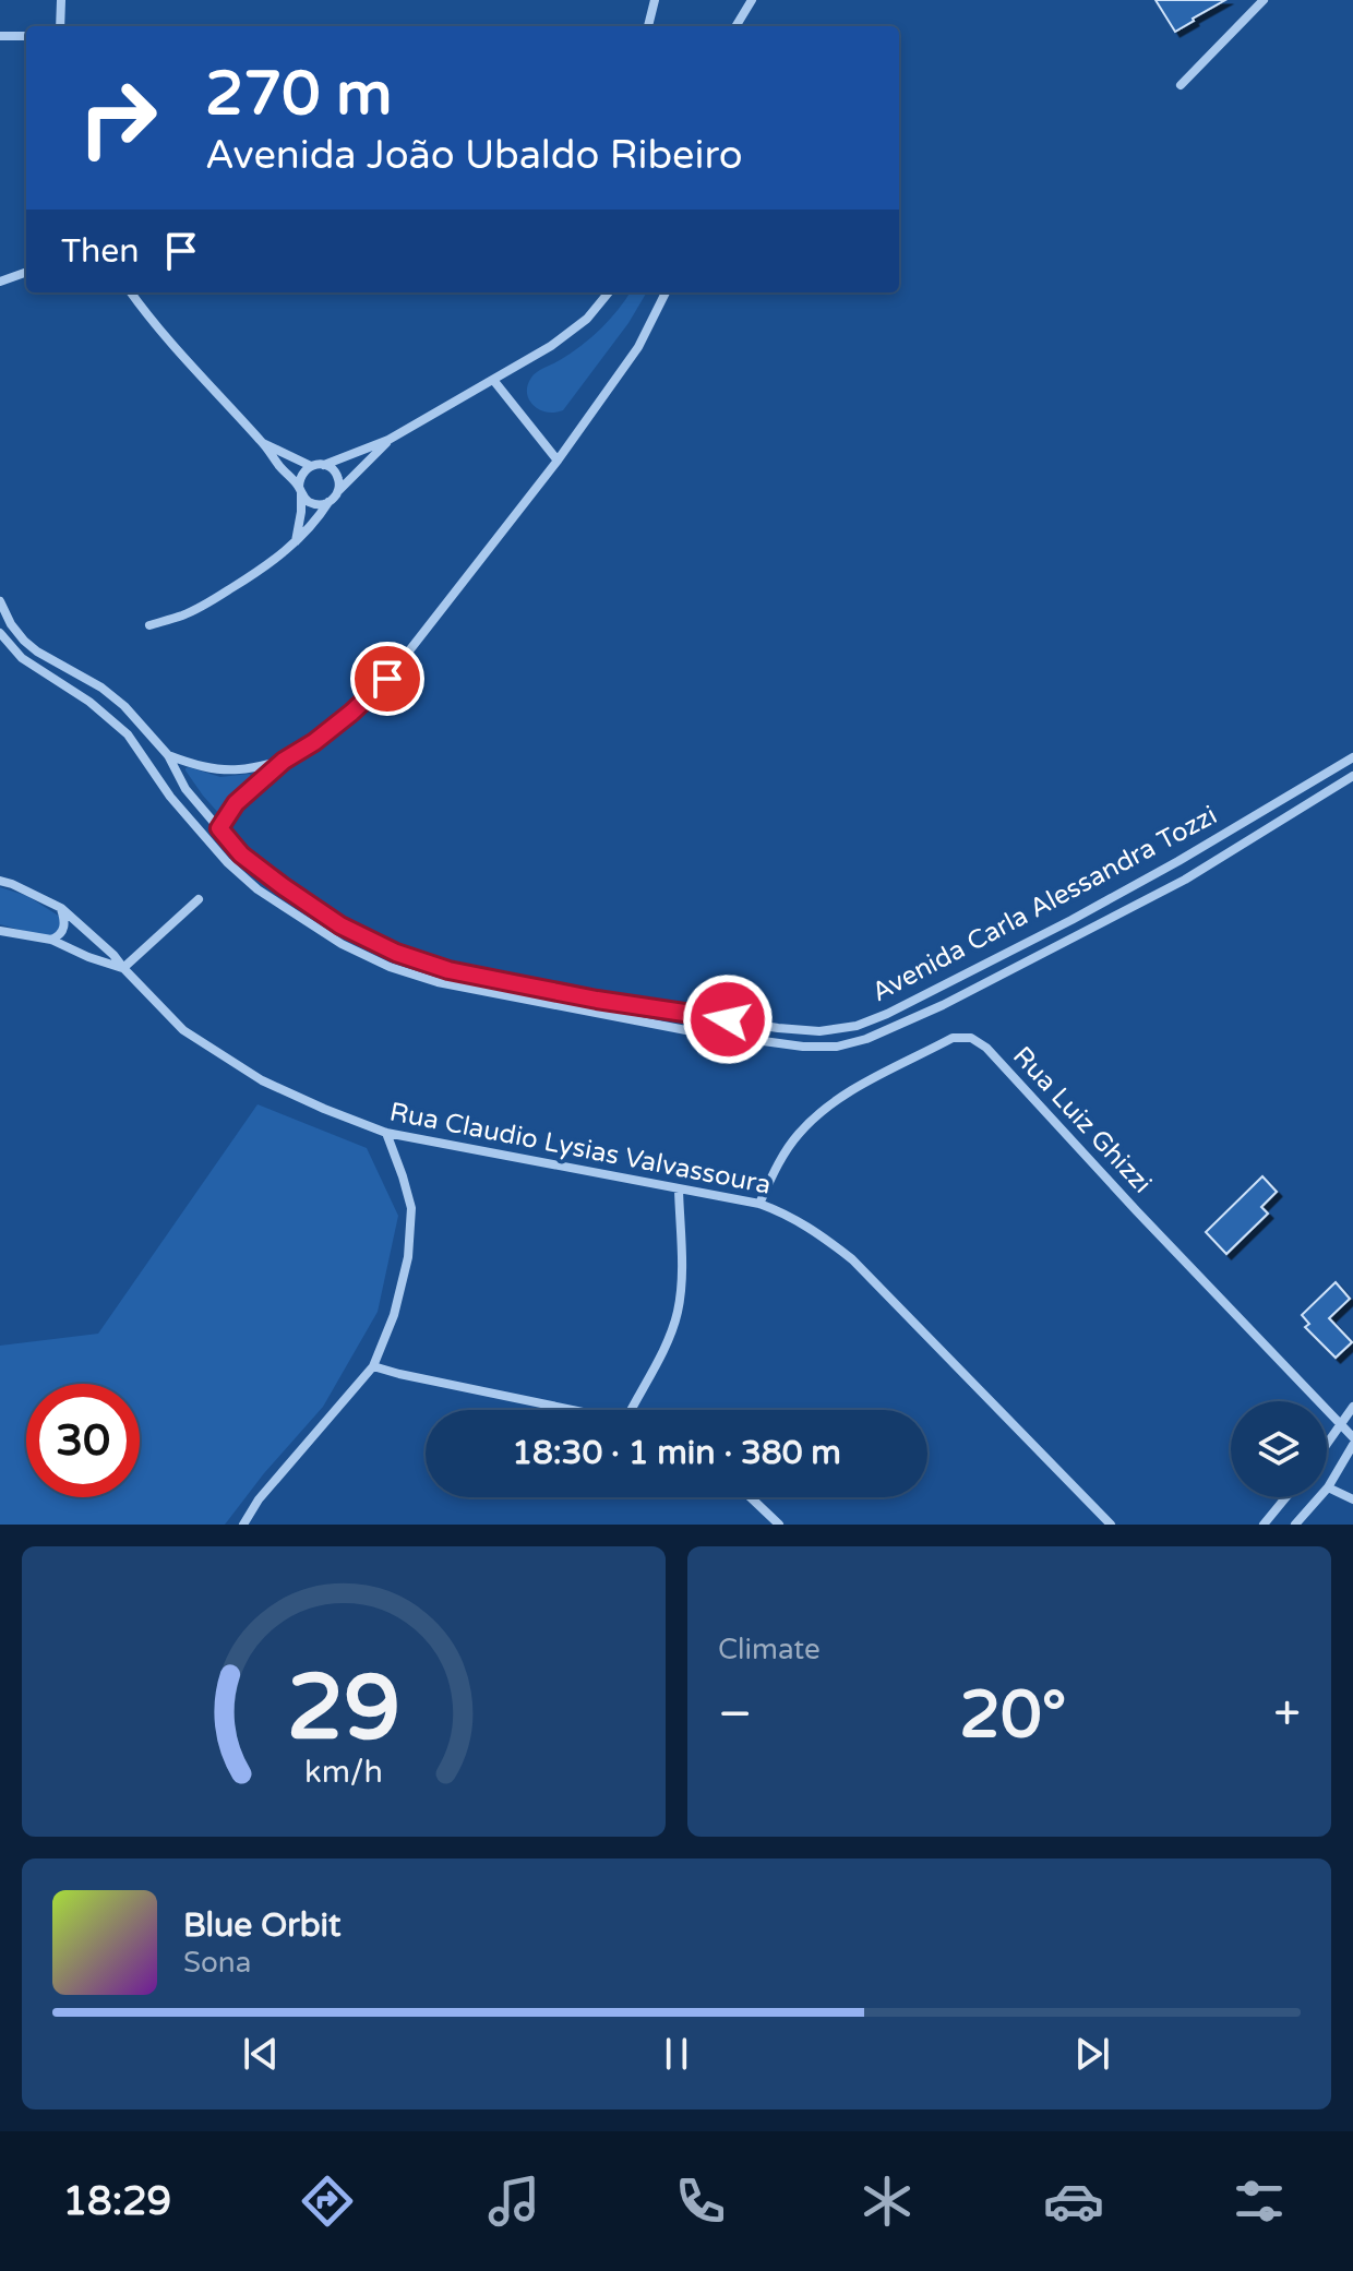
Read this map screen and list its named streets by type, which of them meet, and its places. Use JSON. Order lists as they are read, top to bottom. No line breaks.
{"streets":{"street":["Avenida Carla Alessandra Tozzi","Rua Luiz Ghizzi","Rua Claudio Lysias Valvassoura"]},"crossings":[["Rua Luiz Ghizzi","Rua Claudio Lysias Valvassoura"]],"page":{"turn":["270 m","Avenida João Ubaldo Ribeiro"],"then":"Then","limit":"30","trip":"18:30 · 1 min · 380 m","tile":"Climate","heat":["−","20°","+"],"song":["Blue Orbit","Sona"],"tabs":"18:29","gauge":["29","km/h"]}}
